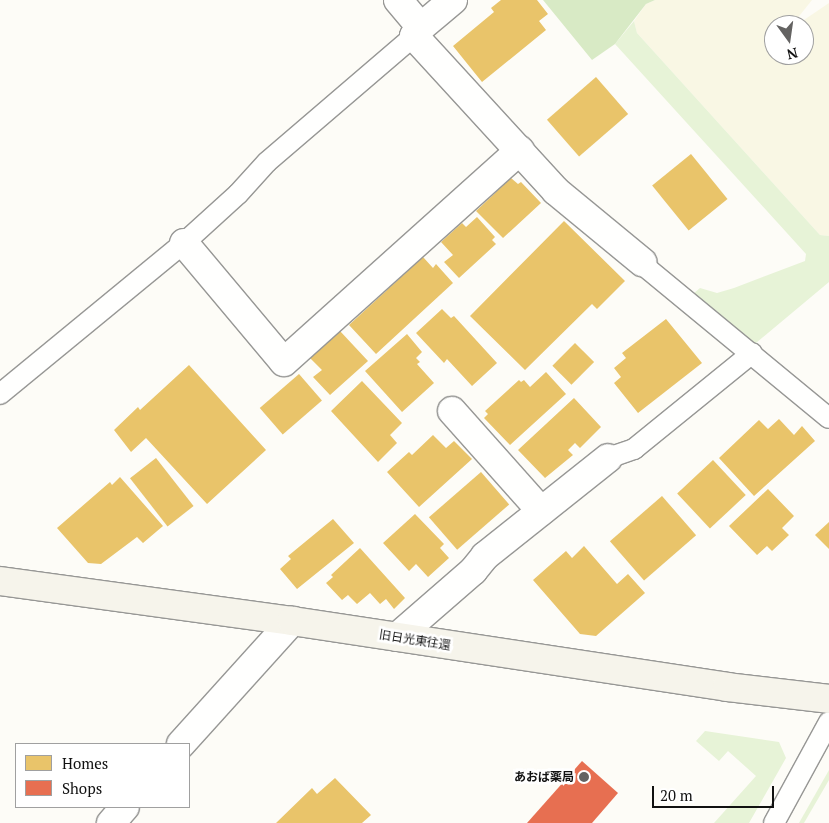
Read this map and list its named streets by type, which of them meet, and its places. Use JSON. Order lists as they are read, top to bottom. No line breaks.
{"streets":{"street":["旧日光東往還"]},"places":["あおば薬局"],"legend":["Homes","Shops"],"scale_bar":"20 m","north":"bottom"}
